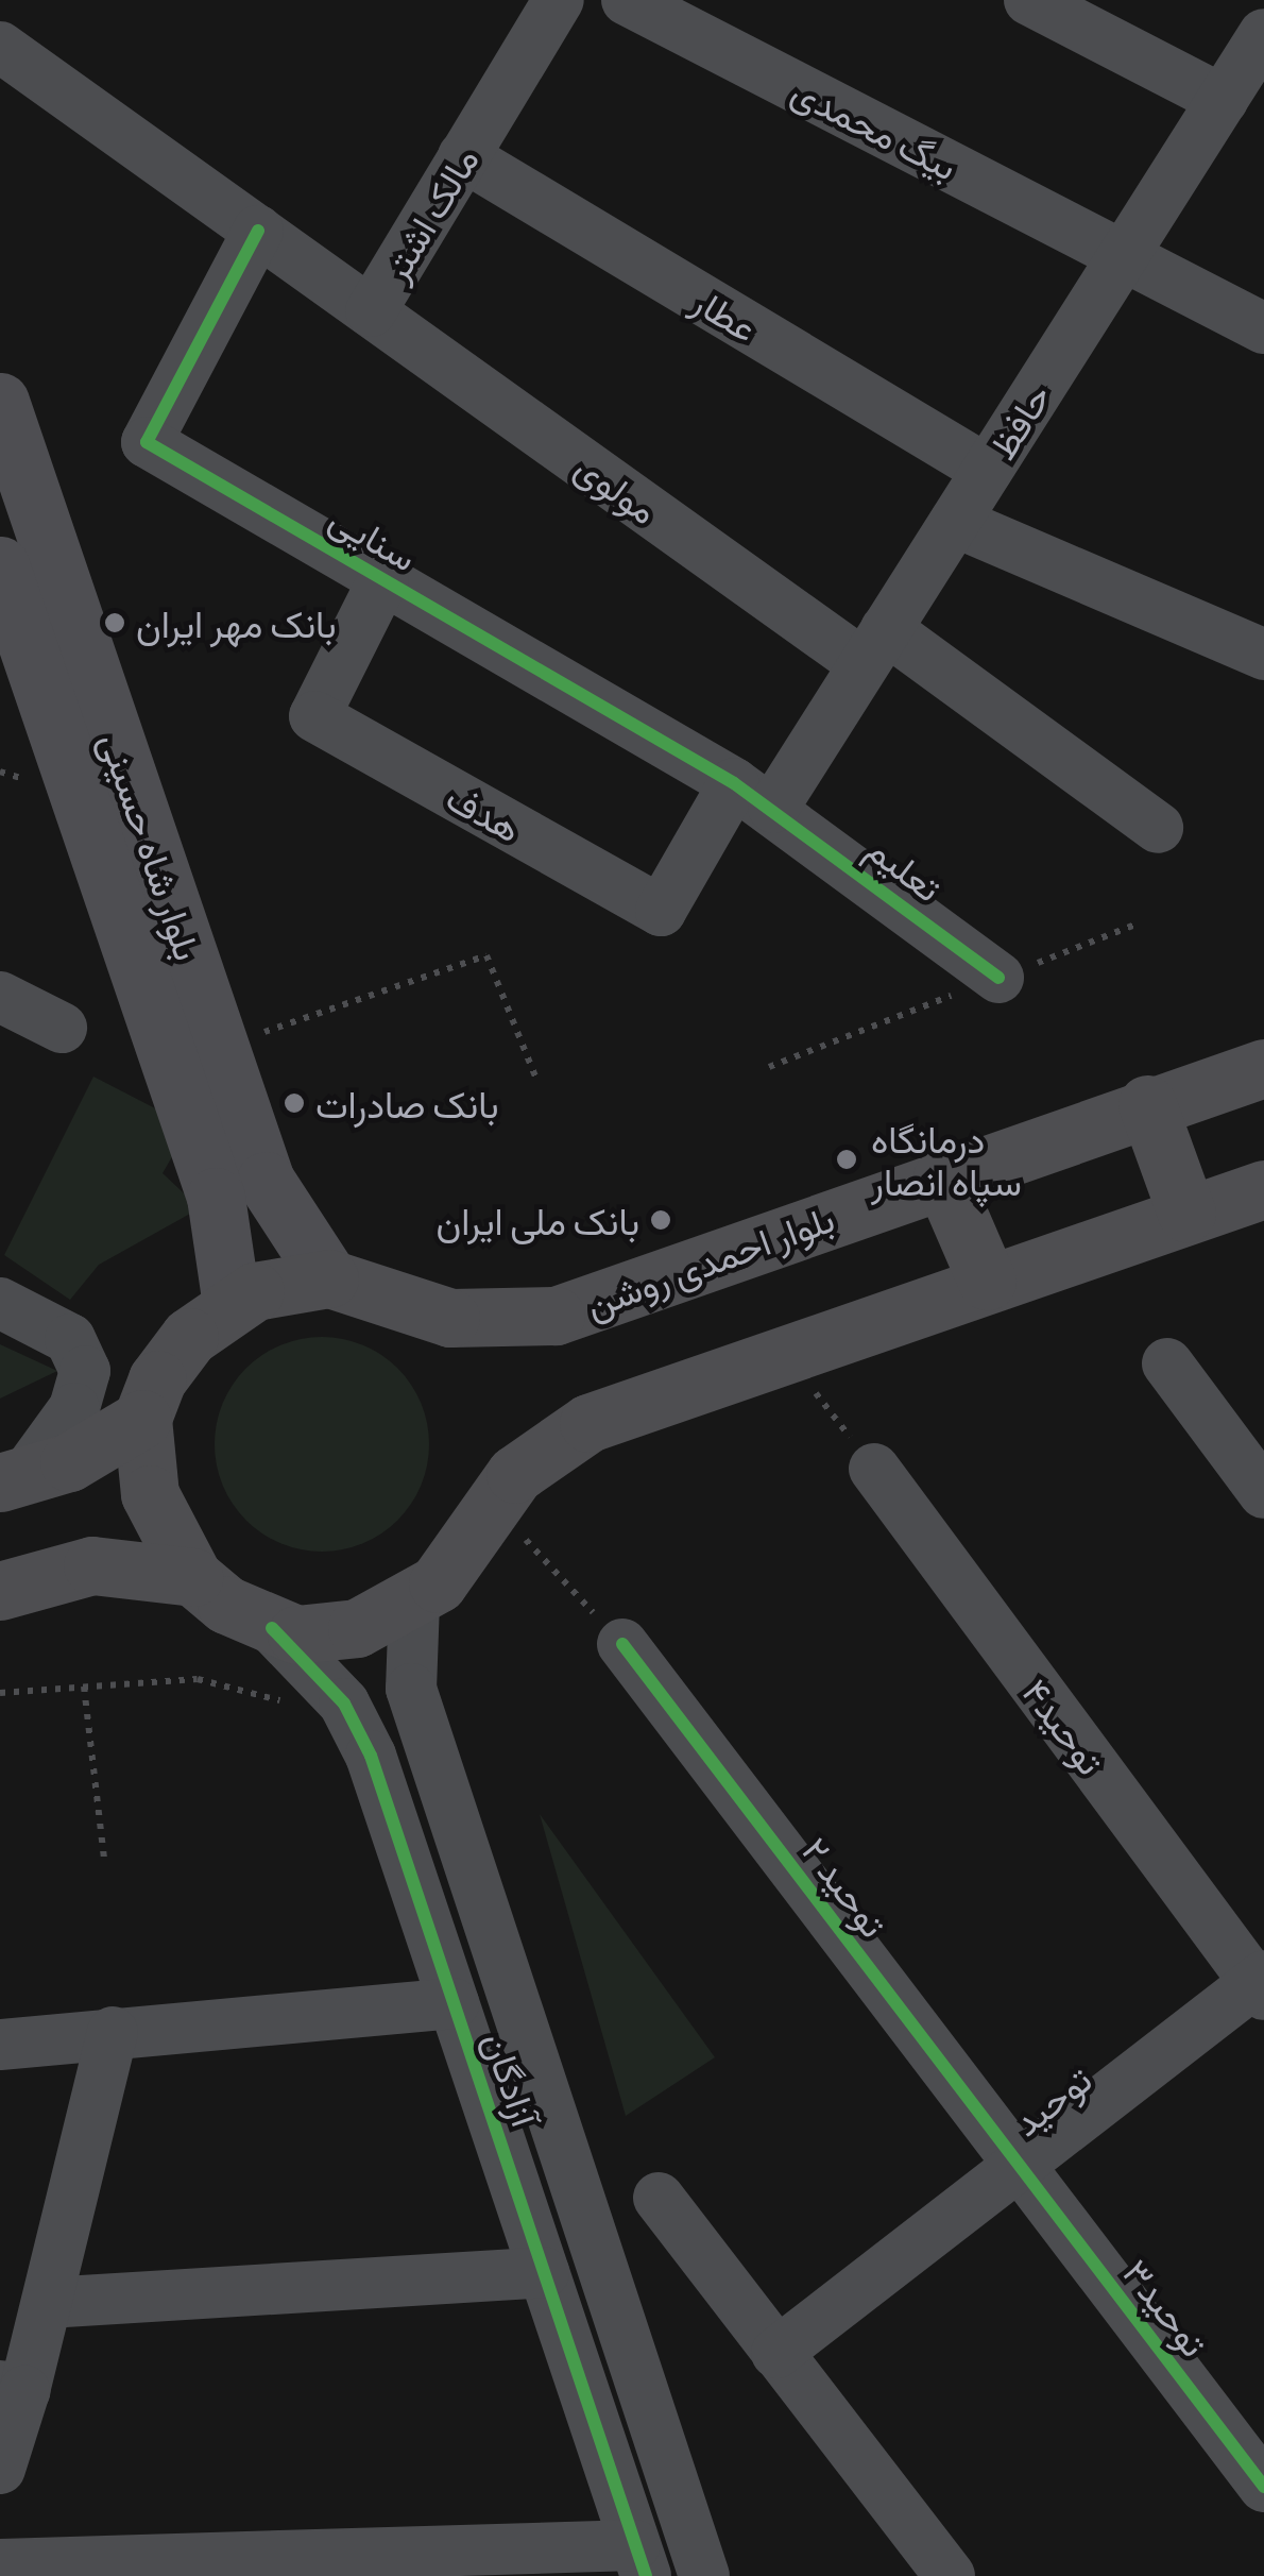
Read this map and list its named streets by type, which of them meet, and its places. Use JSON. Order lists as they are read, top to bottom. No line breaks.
{"streets":{"highway":["بلوار احمدی روشن"],"main road":["بلوار شاه حسینی"],"street":["بیگ محمدی","مالک اشتر","عطار","حافظ","مولوی","سنایی","هدف","تعلیم","توحید۴","توحید ۲","آزادگان","توحید","توحید۳"]},"crossings":[["بیگ محمدی","حافظ"],["مالک اشتر","عطار"],["مالک اشتر","مولوی"],["مالک اشتر","سنایی"],["عطار","حافظ"],["حافظ","مولوی"],["حافظ","سنایی"],["حافظ","هدف"],["حافظ","تعلیم"],["سنایی","هدف"],["سنایی","تعلیم"],["هدف","تعلیم"],["بلوار شاه حسینی","بلوار احمدی روشن"],["توحید۴","توحید"],["توحید ۲","توحید"],["توحید ۲","توحید۳"],["توحید","توحید۳"]],"places":["بانک مهر ایران","بانک صادرات","درمانگاه سپاه انصار","بانک ملی ایران"]}
